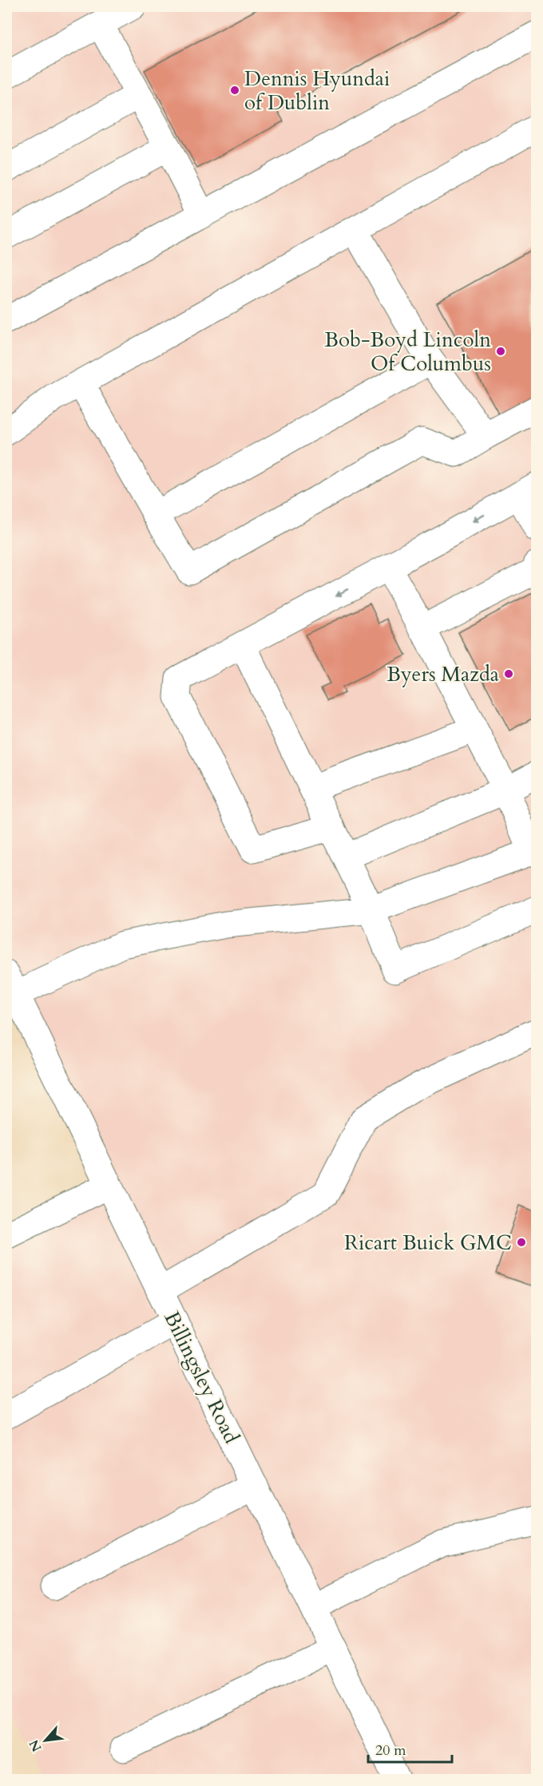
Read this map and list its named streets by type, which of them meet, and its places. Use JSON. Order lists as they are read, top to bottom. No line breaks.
{"streets":{"street":["Billingsley Road"]},"places":["Dennis Hyundai of Dublin","Bob-Boyd Lincoln Of Columbus","Byers Mazda","Ricart Buick GMC"],"scale_bar":"20 m","north":"bottom left"}
